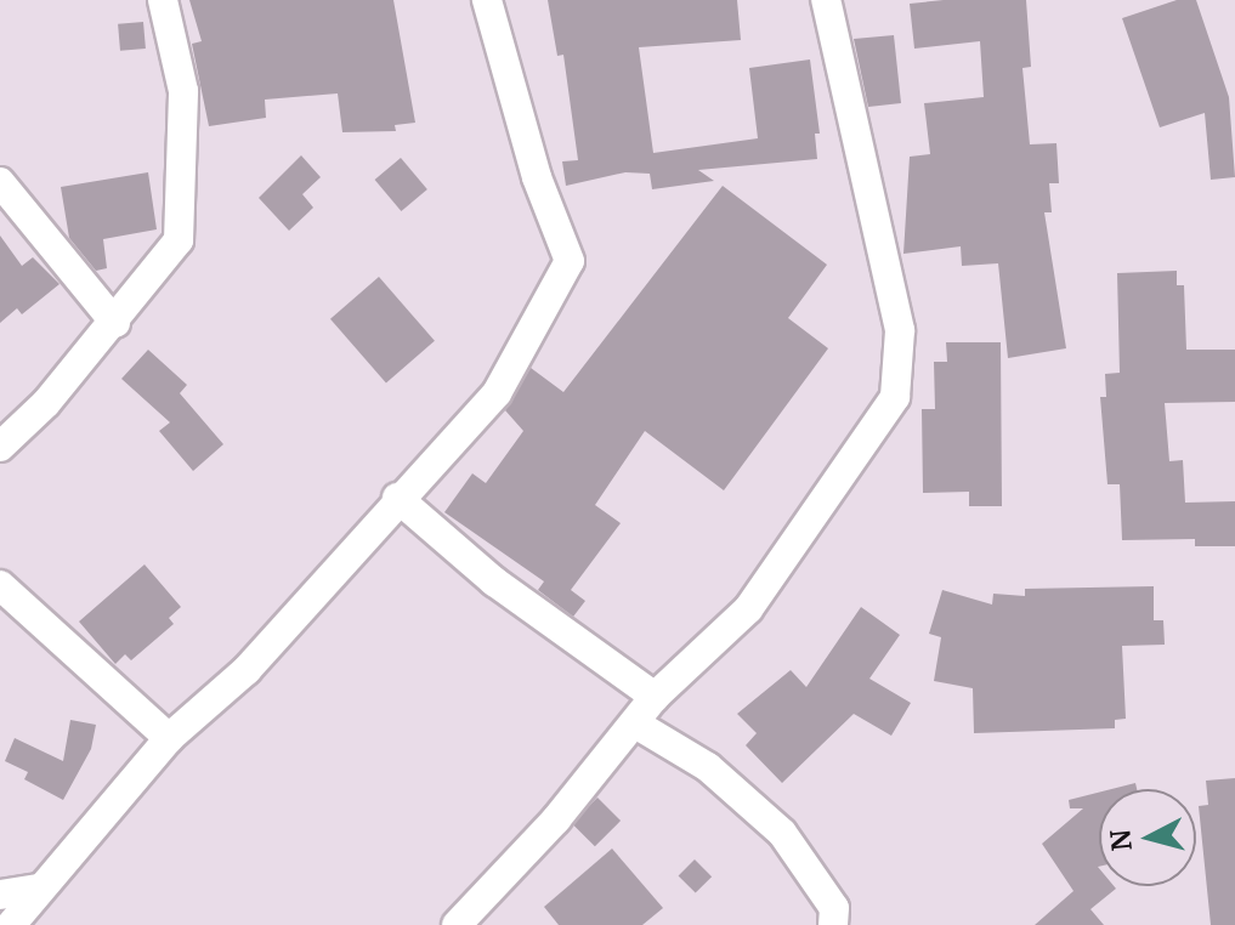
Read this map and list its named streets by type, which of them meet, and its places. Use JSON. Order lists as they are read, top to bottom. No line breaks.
{"north":"left"}
